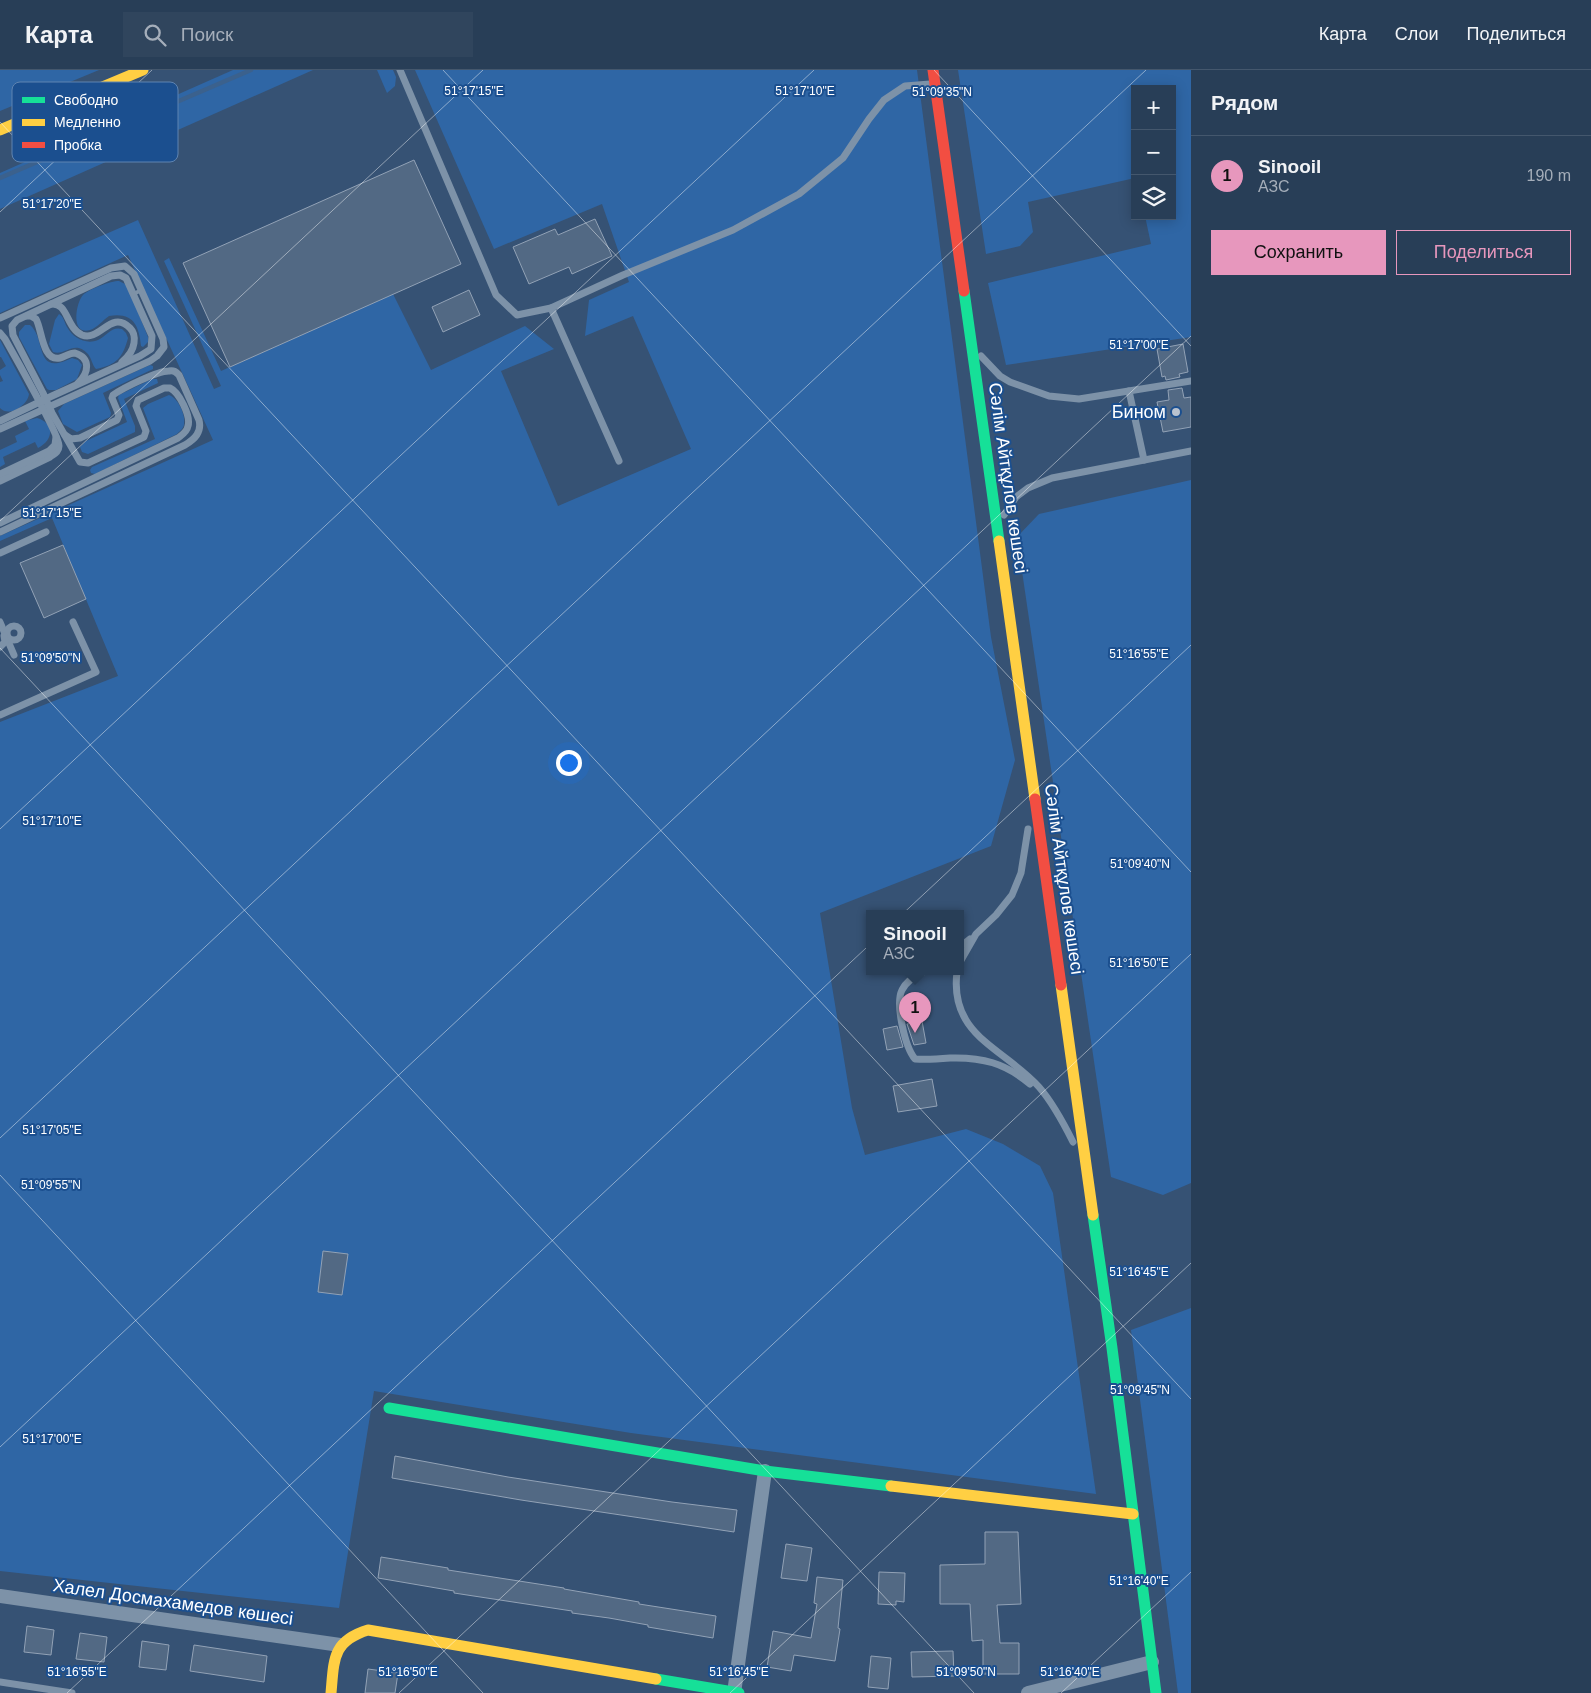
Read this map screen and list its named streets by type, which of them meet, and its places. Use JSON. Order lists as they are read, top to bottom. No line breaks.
{"streets":{"main road":["Сәлім Айтқұлов көшесі"],"street":["Халел Досмахамедов көшесі"]},"places":["Бином"],"legend":["Свободно","Медленно","Пробка"],"page":{"header":"Карта","search":"Поиск","nav":["Карта","Слои","Поделиться"],"heading":"Рядом","map_buttons":["+","−"],"list":[{"mark":"1","name":"Sinooil","note":"АЗС","value":"190 m"}],"buttons":["Сохранить","Поделиться"],"popup":["Sinooil","АЗС"],"pins":"1"},"coordinates":["51°17'15\"E","51°17'10\"E","51°09'35\"N","51°17'20\"E","51°17'00\"E","51°16'55\"E","51°09'50\"N","51°09'40\"N","51°16'50\"E","51°17'05\"E","51°09'55\"N","51°16'45\"E","51°09'45\"N","51°16'40\"E"]}
